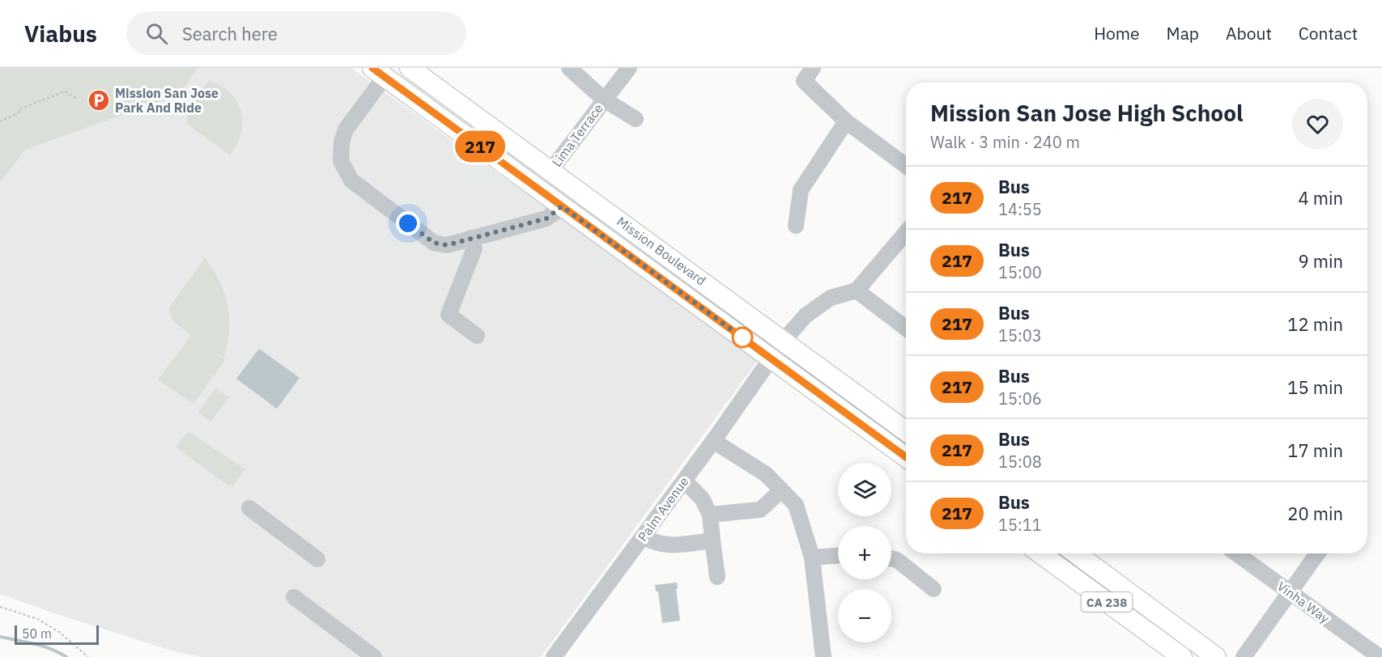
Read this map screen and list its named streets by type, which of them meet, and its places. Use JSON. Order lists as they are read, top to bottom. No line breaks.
{"streets":{"main road":["Mission Boulevard","CA 238"],"street":["Lima Terrace","Palm Avenue","Vinha Way"]},"crossings":[["Lima Terrace","Mission Boulevard"],["Mission Boulevard","Palm Avenue"]],"places":{"parking":["Mission San Jose Park And Ride"]},"lines":["bus line 217"],"scale_bar":"50 m","page":{"header":"Viabus","search":"Search here","nav":["Home","Map","About","Contact"],"on_map":"217","heading":["Mission San Jose High School","Walk · 3 min · 240 m"],"list":[{"mark":"217","name":"Bus","note":"14:55","value":"4 min"},{"mark":"217","name":"Bus","note":"15:00","value":"9 min"},{"mark":"217","name":"Bus","note":"15:03","value":"12 min"},{"mark":"217","name":"Bus","note":"15:06","value":"15 min"},{"mark":"217","name":"Bus","note":"15:08","value":"17 min"},{"mark":"217","name":"Bus","note":"15:11","value":"20 min"}],"map_buttons":["+","−"],"scale":"50 m"}}
